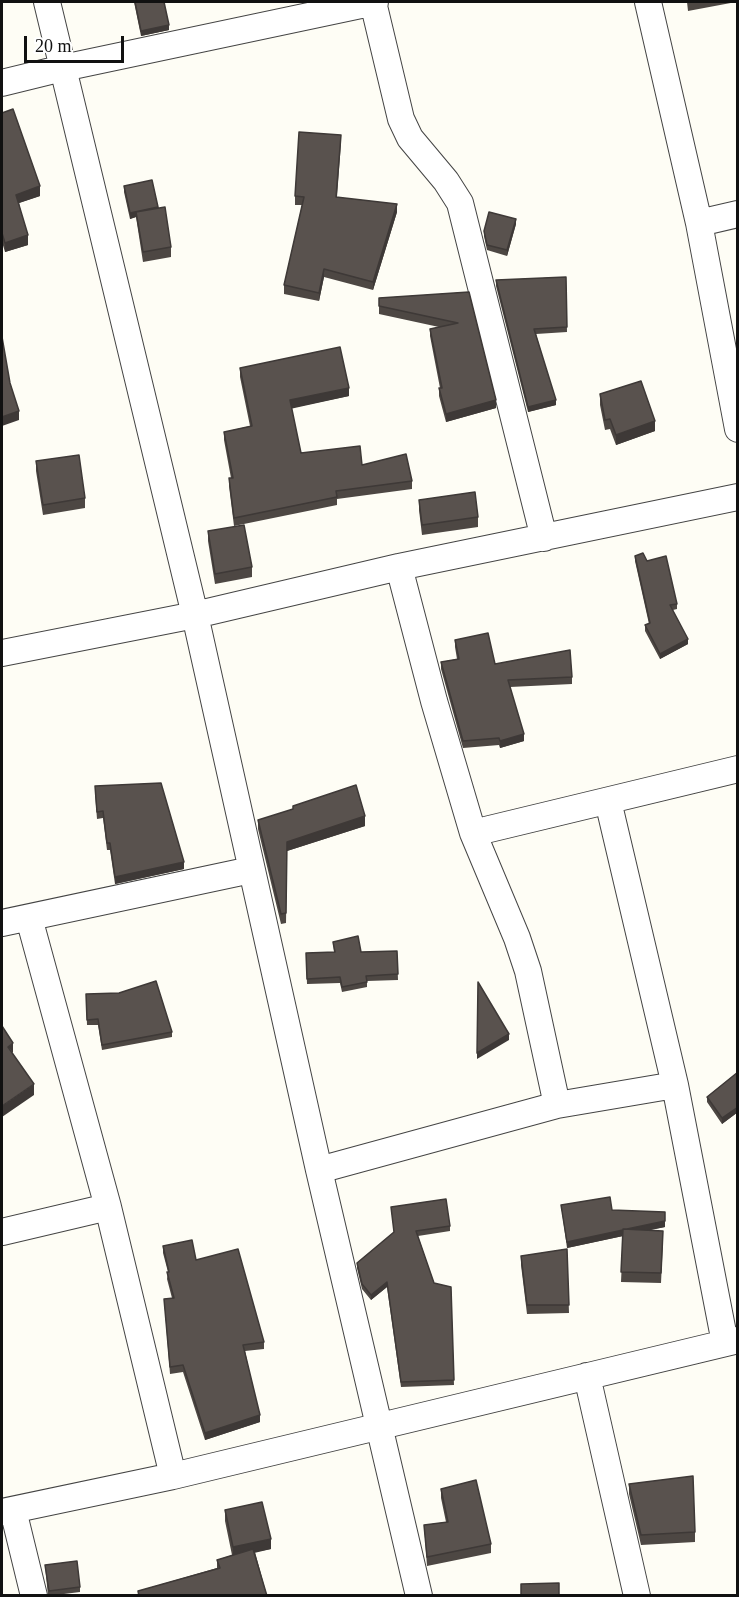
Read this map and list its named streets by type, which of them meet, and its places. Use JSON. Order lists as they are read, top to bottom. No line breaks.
{"scale_bar":"20 m"}
